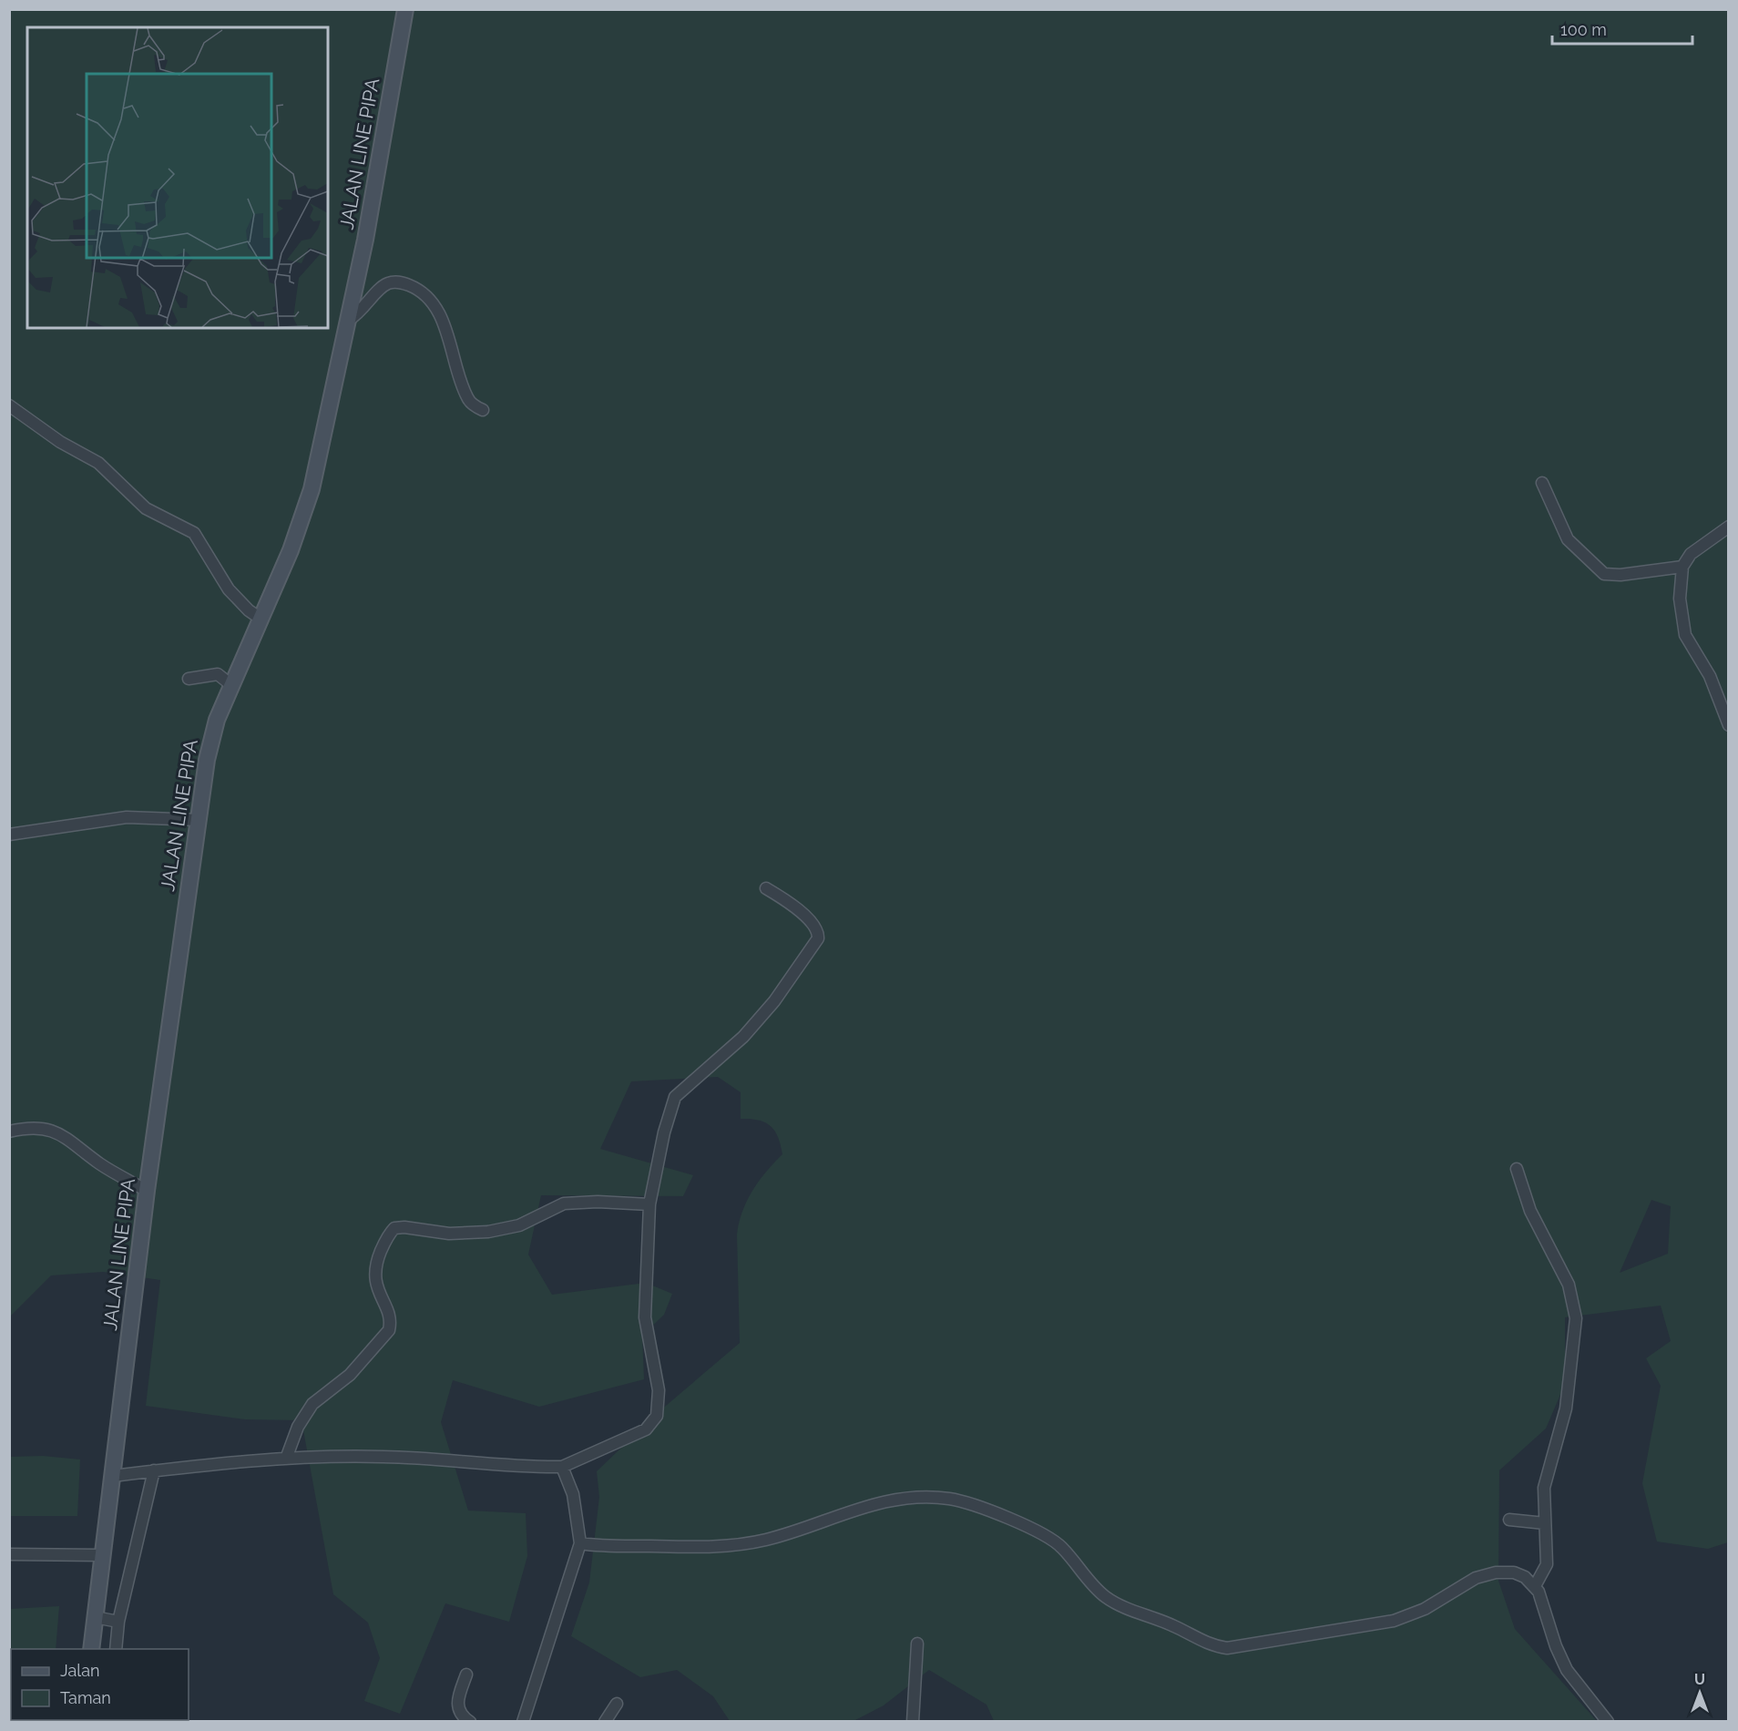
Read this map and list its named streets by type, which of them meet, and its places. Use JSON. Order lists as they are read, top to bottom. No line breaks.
{"streets":{"main road":["JALAN LINE PIPA"]},"legend":["Jalan","Taman"],"scale_bar":"100 m","north":"top"}
